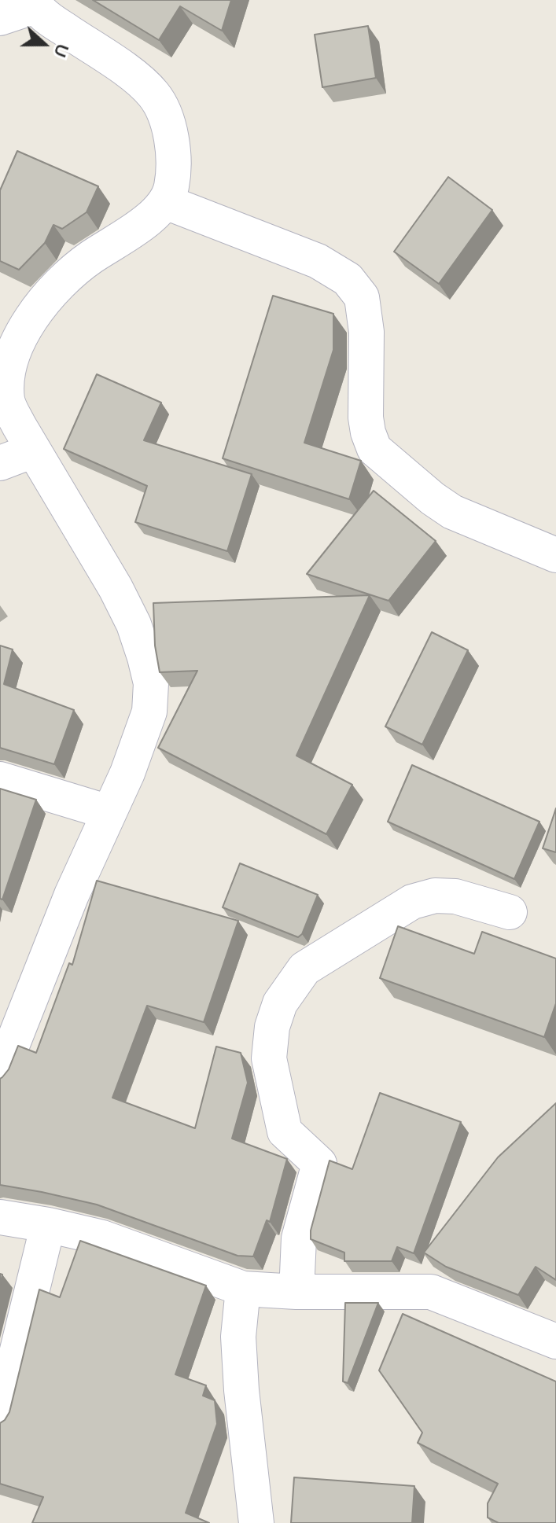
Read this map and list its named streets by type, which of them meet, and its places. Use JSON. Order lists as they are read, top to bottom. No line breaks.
{"north":"right"}
